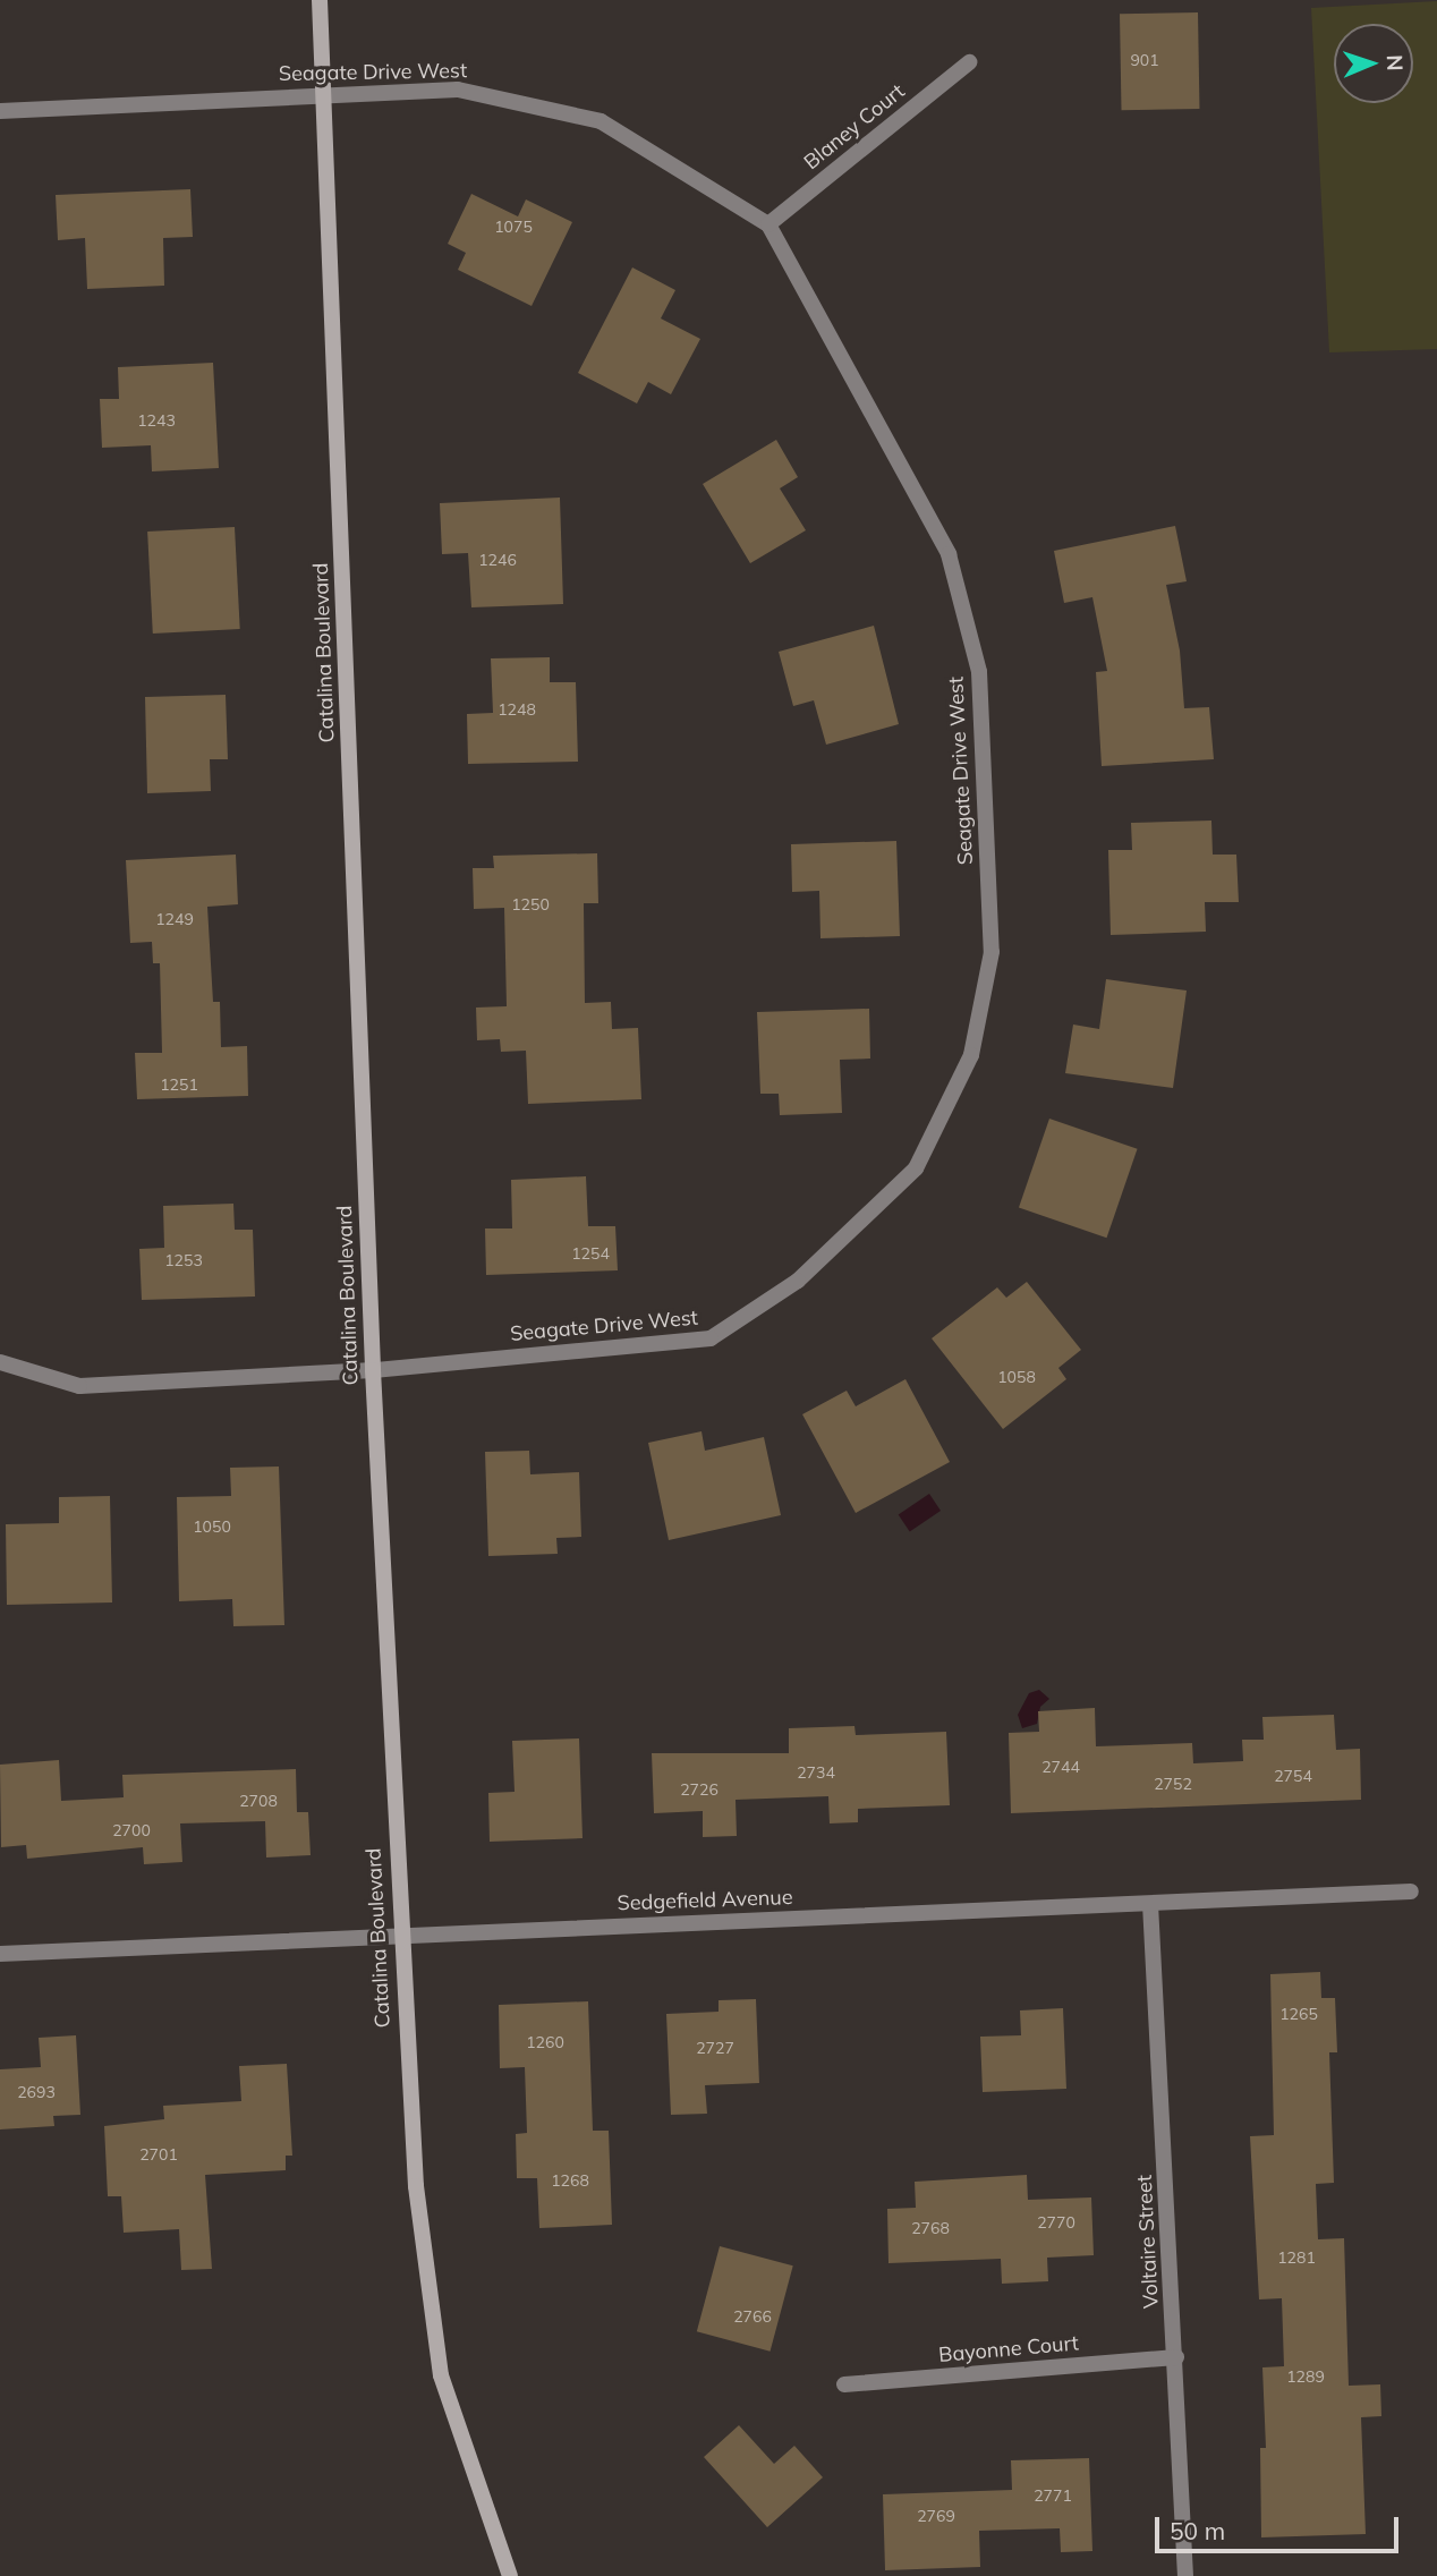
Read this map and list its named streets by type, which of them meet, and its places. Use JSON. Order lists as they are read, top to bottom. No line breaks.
{"streets":{"street":["Seagate Drive West","Blaney Court","Catalina Boulevard","Sedgefield Avenue","Voltaire Street","Bayonne Court"]},"crossings":[["Seagate Drive West","Blaney Court"],["Seagate Drive West","Catalina Boulevard"],["Catalina Boulevard","Sedgefield Avenue"],["Sedgefield Avenue","Voltaire Street"],["Voltaire Street","Bayonne Court"]],"house_numbers":["901","1075","1243","1246","1248","1250","1249","1251","1254","1253","1058","1050","2744","2734","2754","2752","2726","2708","2700","1265","1260","2727","2693","2701","1268","2770","2768","1281","2766","1289","2771","2769"],"scale_bar":"50 m","north":"right"}
